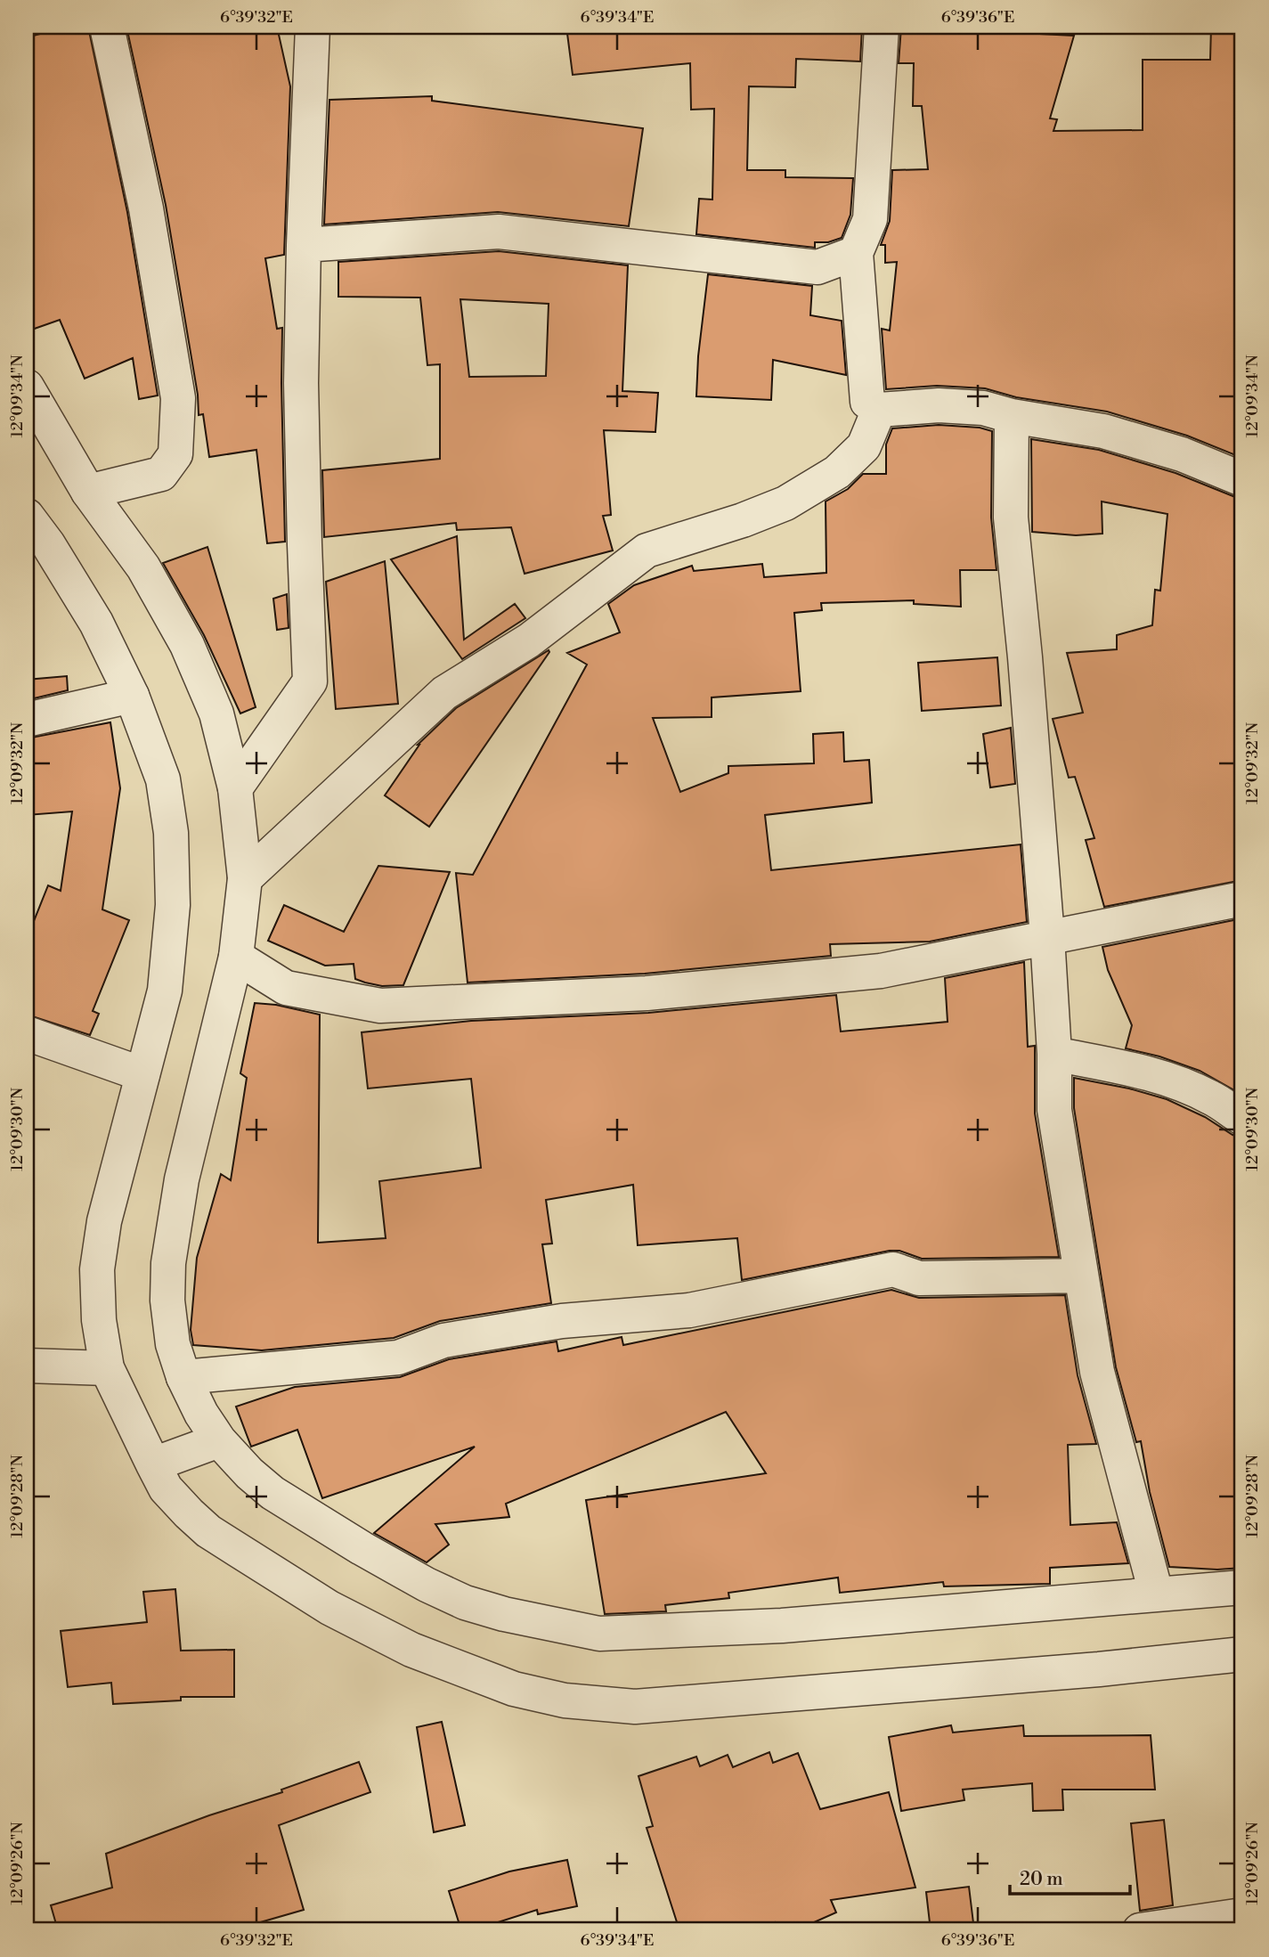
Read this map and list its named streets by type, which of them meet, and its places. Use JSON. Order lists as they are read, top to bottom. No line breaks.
{"scale_bar":"20 m","coordinates":["6°39'32\"E","6°39'34\"E","6°39'36\"E","12°09'34\"N","12°09'32\"N","12°09'30\"N","12°09'28\"N","12°09'26\"N"]}
